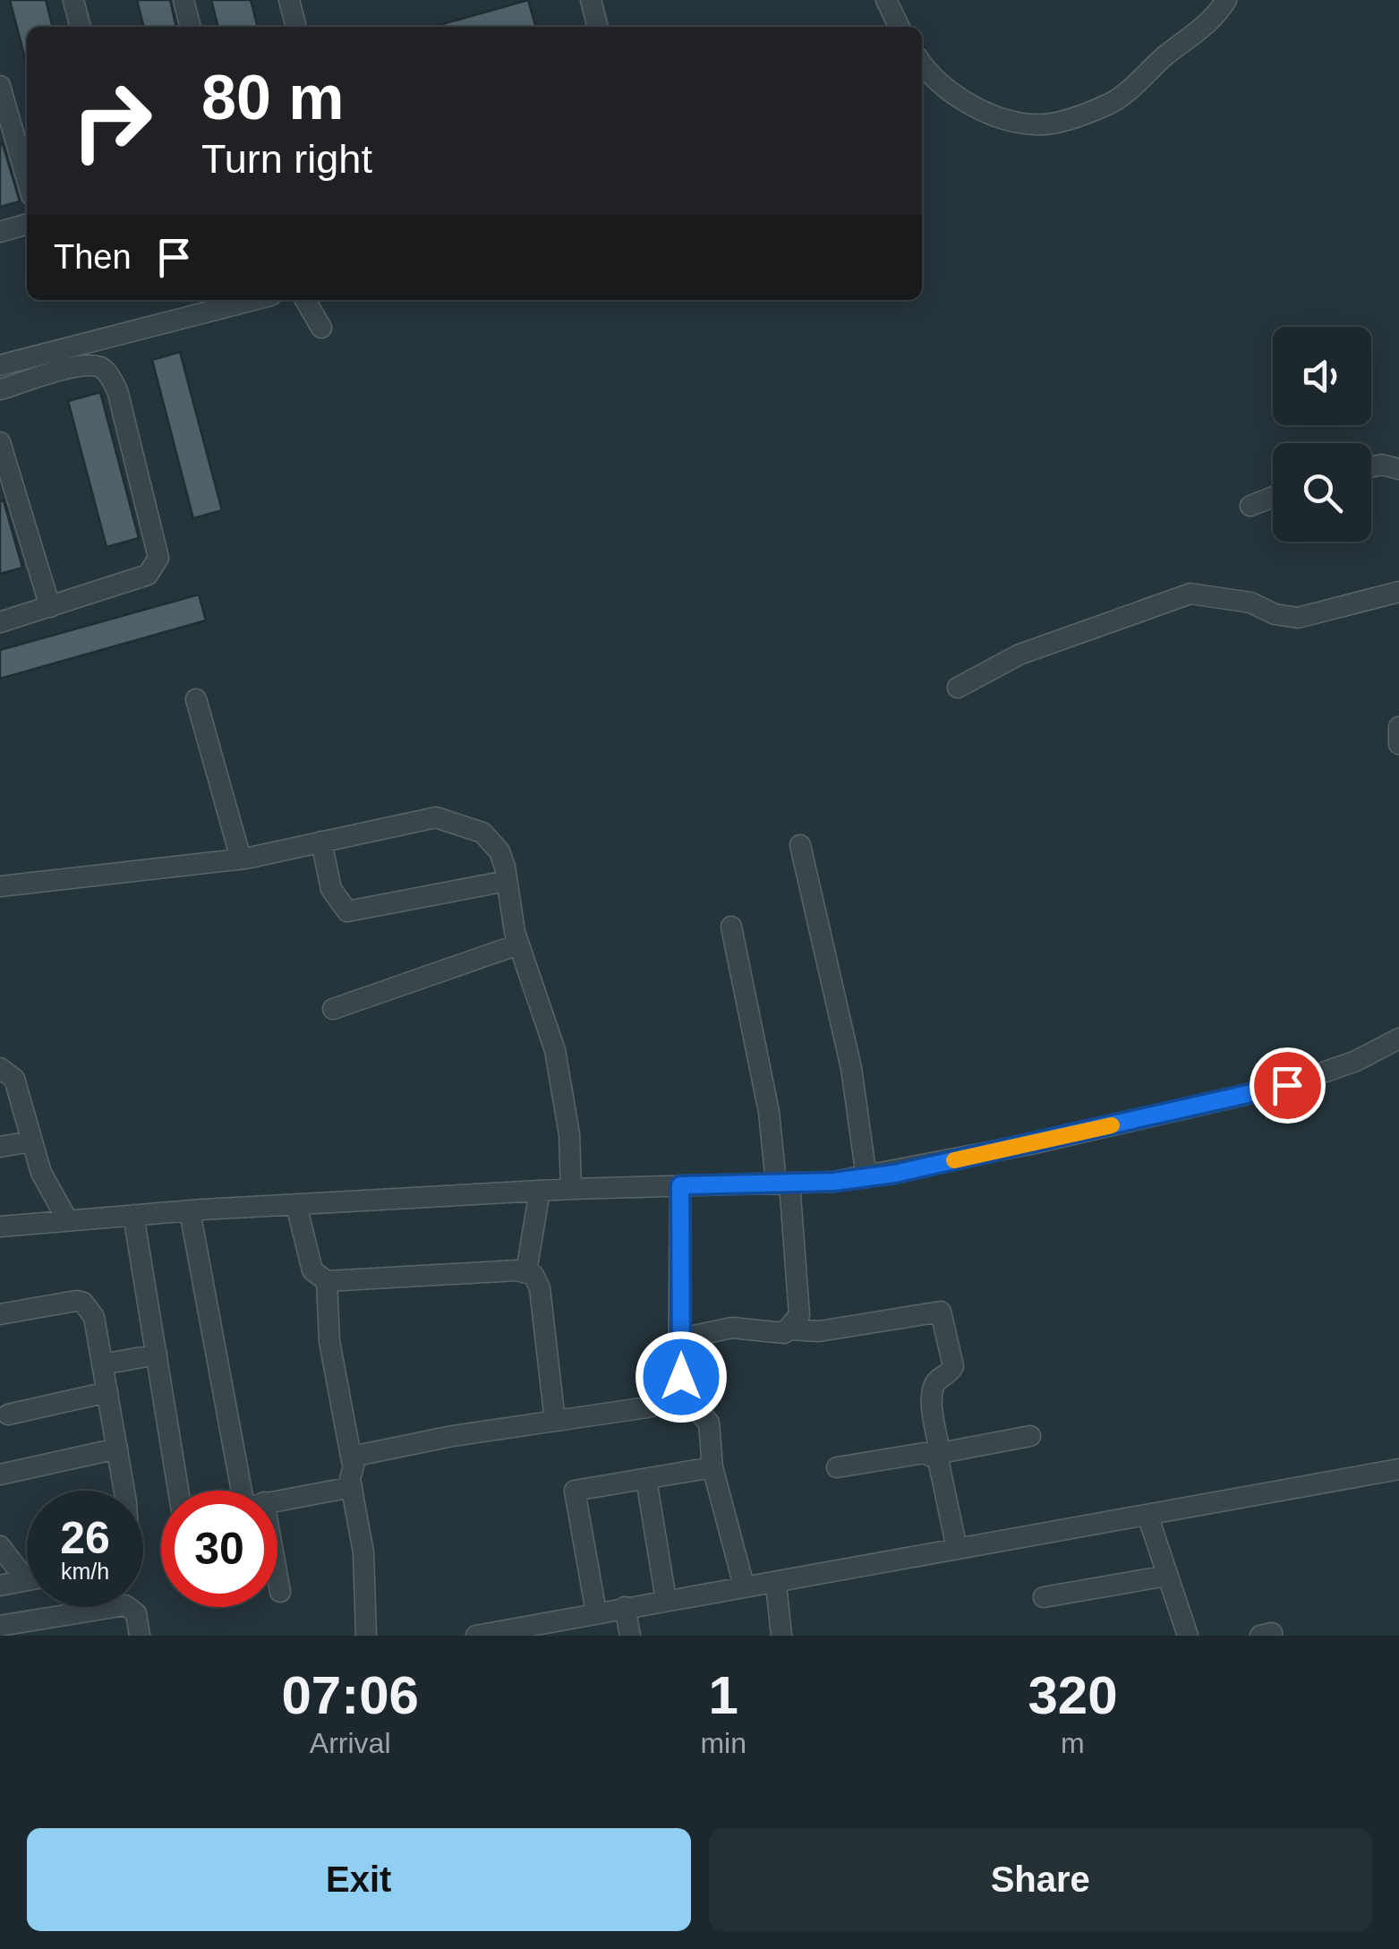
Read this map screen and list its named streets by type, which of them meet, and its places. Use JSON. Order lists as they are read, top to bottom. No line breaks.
{"page":{"turn":["80 m","Turn right"],"then":"Then","speed":"26 km/h","limit":"30","eta":["07:06","Arrival","1","min","320","m"],"buttons":["Exit","Share"]}}
